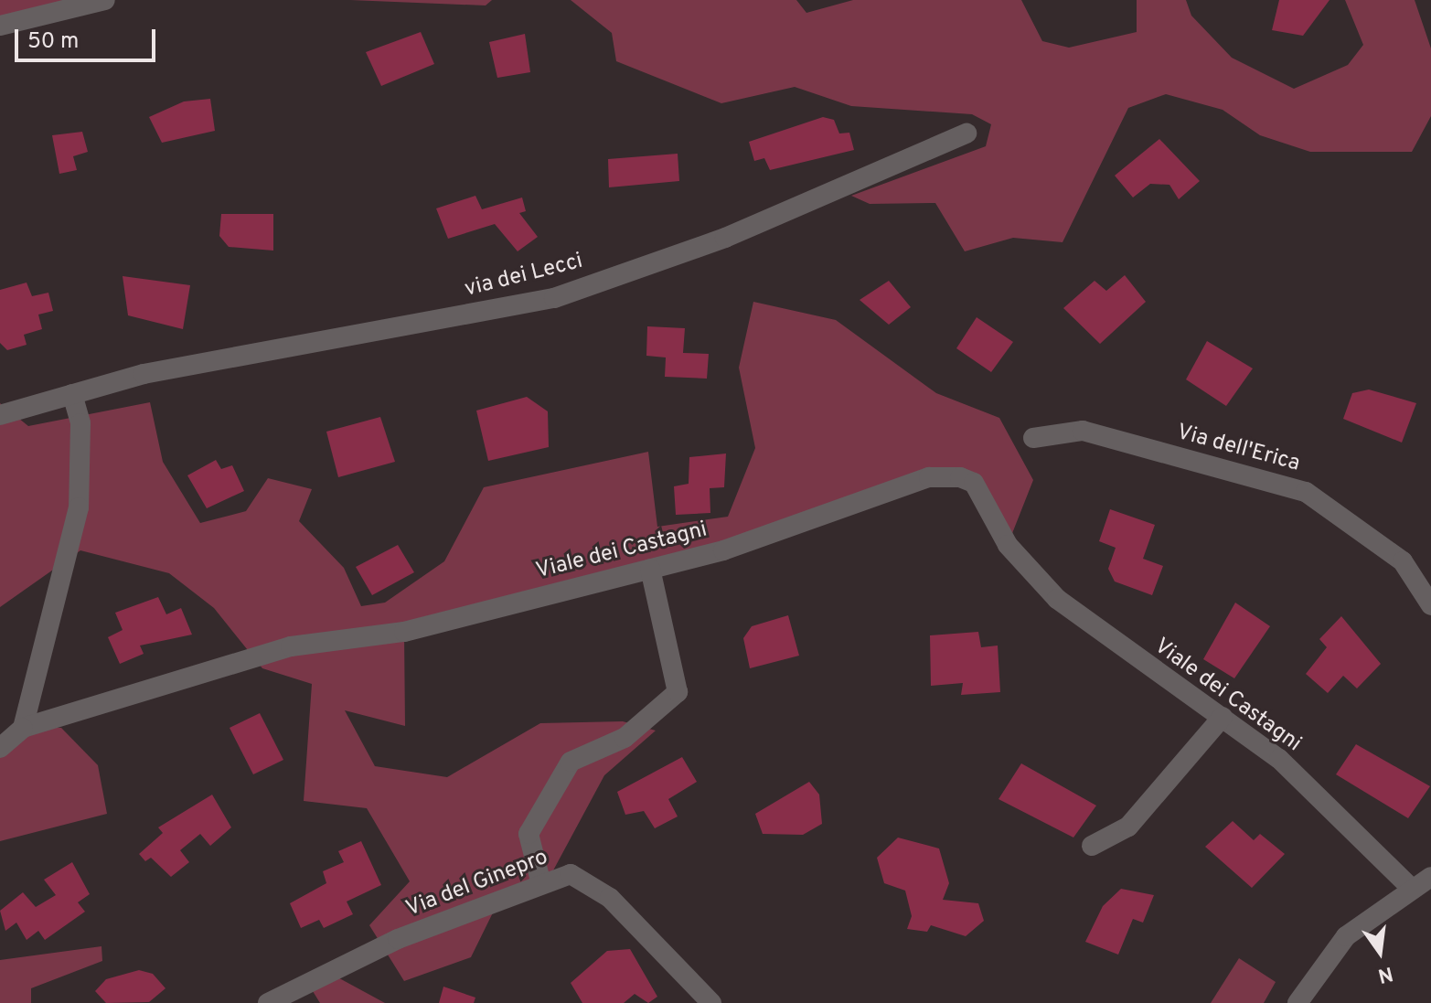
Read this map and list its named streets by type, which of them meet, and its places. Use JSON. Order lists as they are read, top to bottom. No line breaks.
{"streets":{"street":["via dei Lecci","Via dell'Erica","Viale dei Castagni","Via del Ginepro"]},"scale_bar":"50 m","north":"bottom"}
